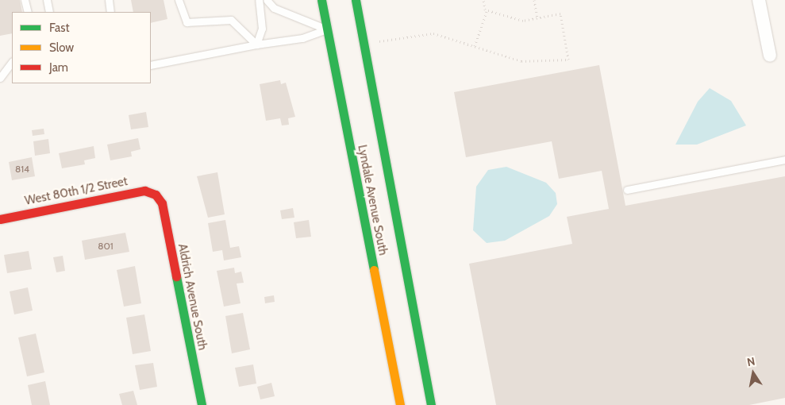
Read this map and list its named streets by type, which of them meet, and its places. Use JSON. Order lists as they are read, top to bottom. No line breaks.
{"streets":{"main road":["West 80th 1/2 Street","Lyndale Avenue South","Aldrich Avenue South"]},"crossings":[["West 80th 1/2 Street","Aldrich Avenue South"]],"house_numbers":["814","801"],"legend":["Fast","Slow","Jam"],"north":"top"}
